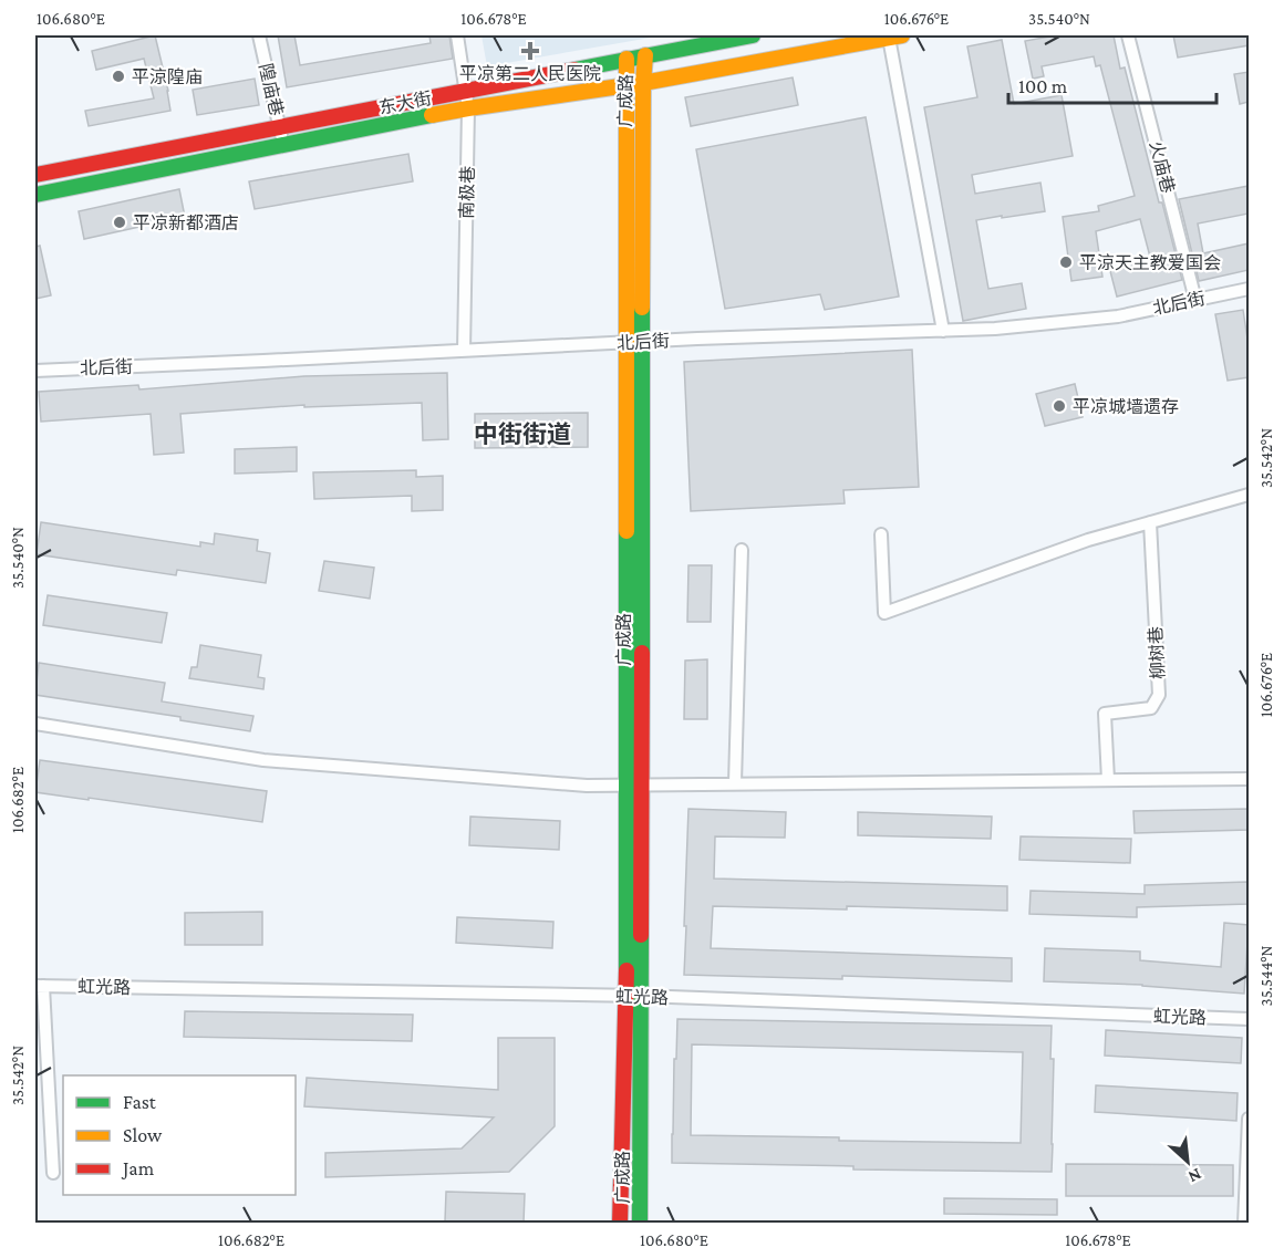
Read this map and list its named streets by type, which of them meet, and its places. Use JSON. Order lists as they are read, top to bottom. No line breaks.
{"streets":{"main road":["广成路","东大街"],"street":["隍庙巷","火庙巷","南极巷","北后街","柳树巷","虹光路"]},"crossings":[["隍庙巷","东大街"],["广成路","东大街"],["广成路","北后街"],["广成路","虹光路"],["东大街","南极巷"],["火庙巷","北后街"],["南极巷","北后街"]],"districts":["中街街道"],"places":{"health":["平凉第二人民医院"],"other":["平涼隍庙","平凉新都酒店","平涼天主教爱国会","平凉城墙遗存"]},"legend":["Fast","Slow","Jam"],"scale_bar":"100 m","north":"bottom right","coordinates":["106.680°E","106.678°E","106.676°E","35.540°N","35.542°N","106.682°E","35.544°N"]}
